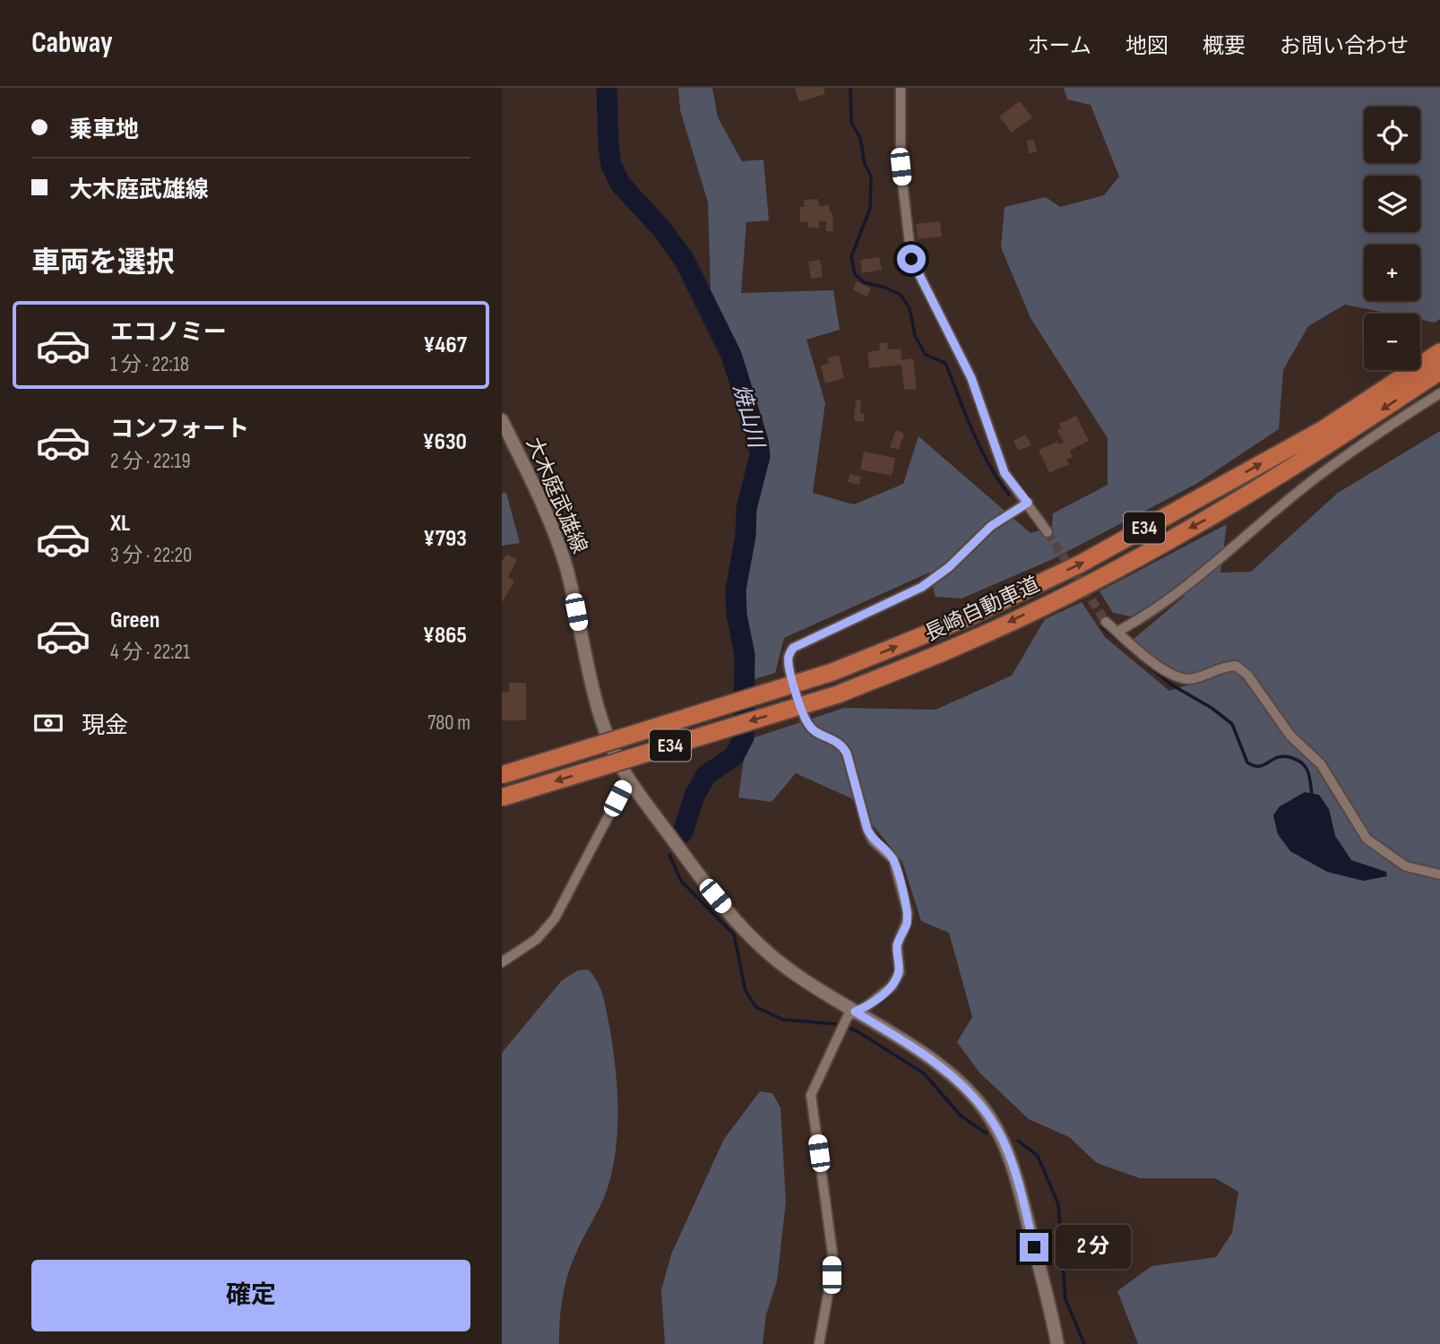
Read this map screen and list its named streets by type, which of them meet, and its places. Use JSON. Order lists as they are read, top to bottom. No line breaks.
{"streets":{"highway":["E34","長崎自動車道"],"main road":["大木庭武雄線"]},"water":["焼山川"],"page":{"header":"Cabway","nav":["ホーム","地図","概要","お問い合わせ"],"banner":["乗車地","大木庭武雄線"],"map_buttons":["+","−"],"heading":"車両を選択","list":[{"name":"エコノミー","note":"1 分 · 22:18","value":"¥467"},{"name":"コンフォート","note":"2 分 · 22:19","value":"¥630"},{"name":"XL","note":"3 分 · 22:20","value":"¥793"},{"name":"Green","note":"4 分 · 22:21","value":"¥865"}],"pay":["現金","780 m"],"bubble":"2 分","buttons":"確定"}}
